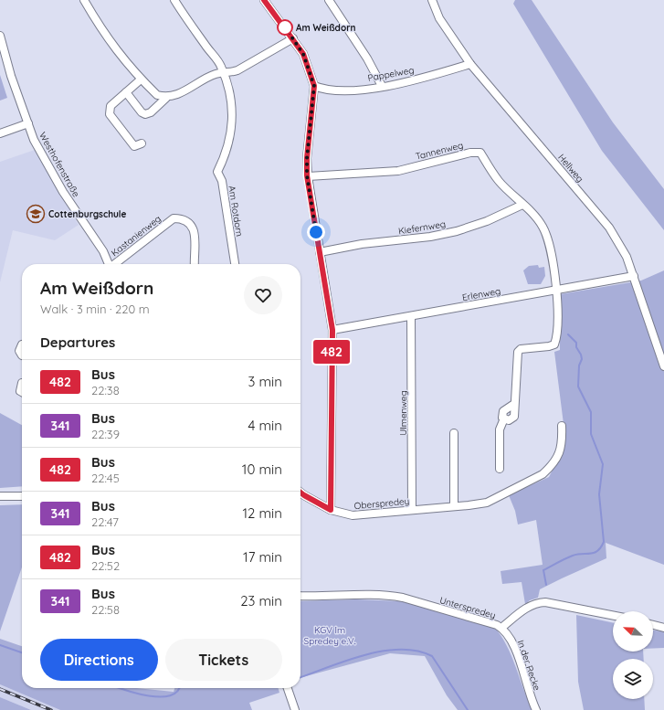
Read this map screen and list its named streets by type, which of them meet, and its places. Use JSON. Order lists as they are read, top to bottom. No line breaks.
{"streets":{"street":["Pappelweg","Tannenweg","Westhofenstraße","Hellweg","Am Rotdorn","Kiefernweg","Kastanienweg","Erlenweg","Ulmenweg","Oberspredey","Unterspredey","In der Recke"]},"crossings":[["Pappelweg","Hellweg"],["Tannenweg","Kiefernweg"],["Tannenweg","Erlenweg"],["Hellweg","Erlenweg"],["Erlenweg","Ulmenweg"],["Ulmenweg","Oberspredey"],["Unterspredey","In der Recke"]],"parks":["KGV Im Spredey e.V."],"places":{"other":["Am Weißdorn"],"school or university":["Cottenburgschule"]},"lines":["bus line 482"],"north":"top left","page":{"on_map":"482","heading":[["Am Weißdorn","Walk · 3 min · 220 m"],"Departures"],"list":[{"mark":"482","name":"Bus","note":"22:38","value":"3 min"},{"mark":"341","name":"Bus","note":"22:39","value":"4 min"},{"mark":"482","name":"Bus","note":"22:45","value":"10 min"},{"mark":"341","name":"Bus","note":"22:47","value":"12 min"},{"mark":"482","name":"Bus","note":"22:52","value":"17 min"},{"mark":"341","name":"Bus","note":"22:58","value":"23 min"}],"buttons":["Directions","Tickets"]}}
